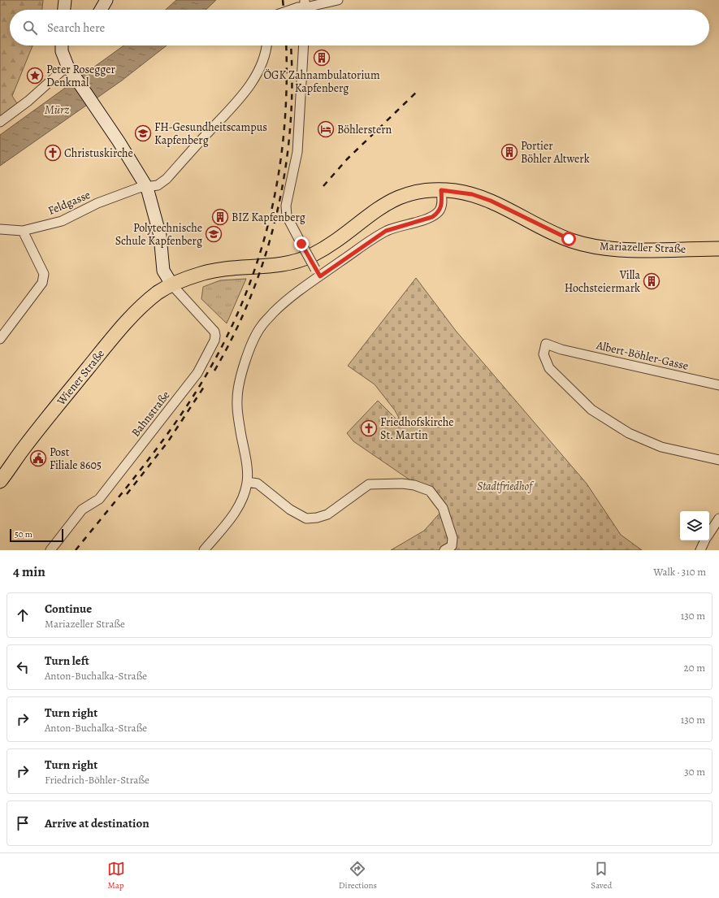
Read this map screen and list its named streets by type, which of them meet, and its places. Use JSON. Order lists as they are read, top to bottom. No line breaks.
{"streets":{"main road":["Mariazeller Straße","Wiener Straße"],"street":["Feldgasse","Albert-Böhler-Gasse","Bahnstraße"]},"crossings":[["Mariazeller Straße","Wiener Straße"],["Mariazeller Straße","Bahnstraße"],["Wiener Straße","Bahnstraße"]],"water":["Mürz"],"parks":["Stadtfriedhof"],"places":{"building":["ÖGK Zahnambulatorium Kapfenberg","Portier Böhler Altwerk","BIZ Kapfenberg","Villa Hochsteiermark"],"place":["Peter Rosegger Denkmal"],"hotel":["Böhlerstern"],"school or university":["FH-Gesundheitscampus Kapfenberg","Polytechnische Schule Kapfenberg"],"church":["Christuskirche","Friedhofskirche St. Martin"],"public building":["Post Filiale 8605"]},"scale_bar":"50 m","page":{"search":"Search here","scale":"50 m","heading":["4 min","Walk · 310 m"],"list":[["Continue","Mariazeller Straße","130 m"],["Turn left","Anton-Buchalka-Straße","20 m"],["Turn right","Anton-Buchalka-Straße","130 m"],["Turn right","Friedrich-Böhler-Straße","30 m"],"Arrive at destination"],"nav":["Map","Directions","Saved"]}}
